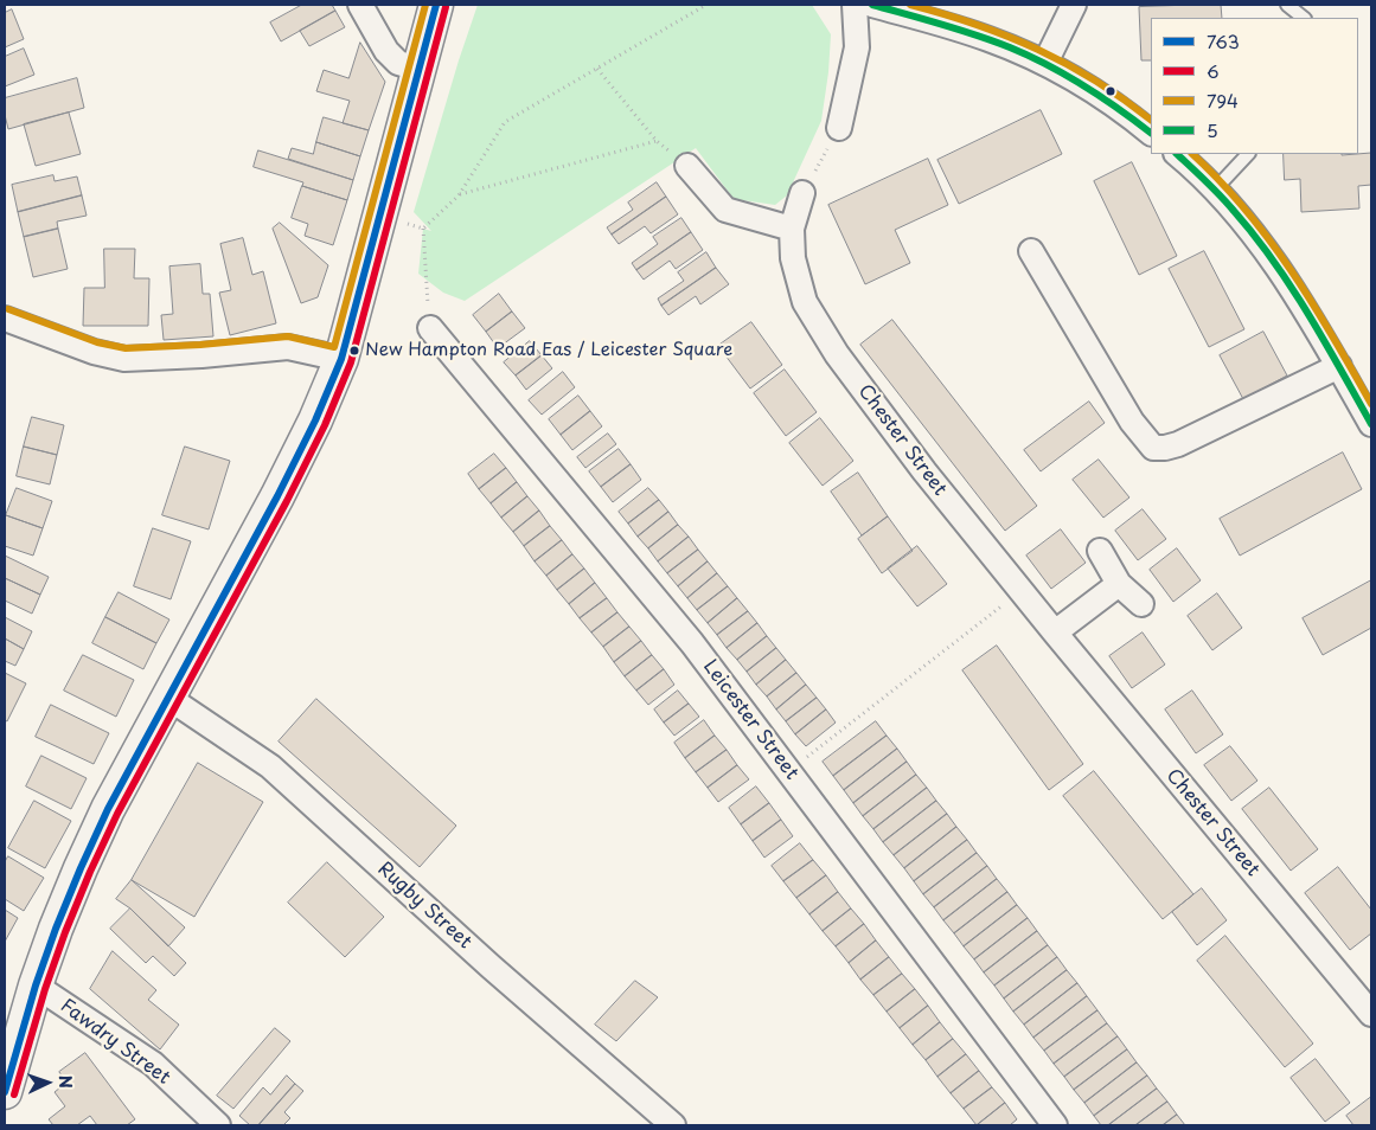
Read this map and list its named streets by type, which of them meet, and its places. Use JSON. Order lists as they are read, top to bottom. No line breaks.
{"streets":{"street":["Chester Street","Leicester Street","Rugby Street","Fawdry Street"]},"places":["New Hampton Road Eas / Leicester Square"],"lines":["transit line 763","transit line 794","transit line 5","transit line 6"],"legend":["763","6","794","5"],"north":"right"}
